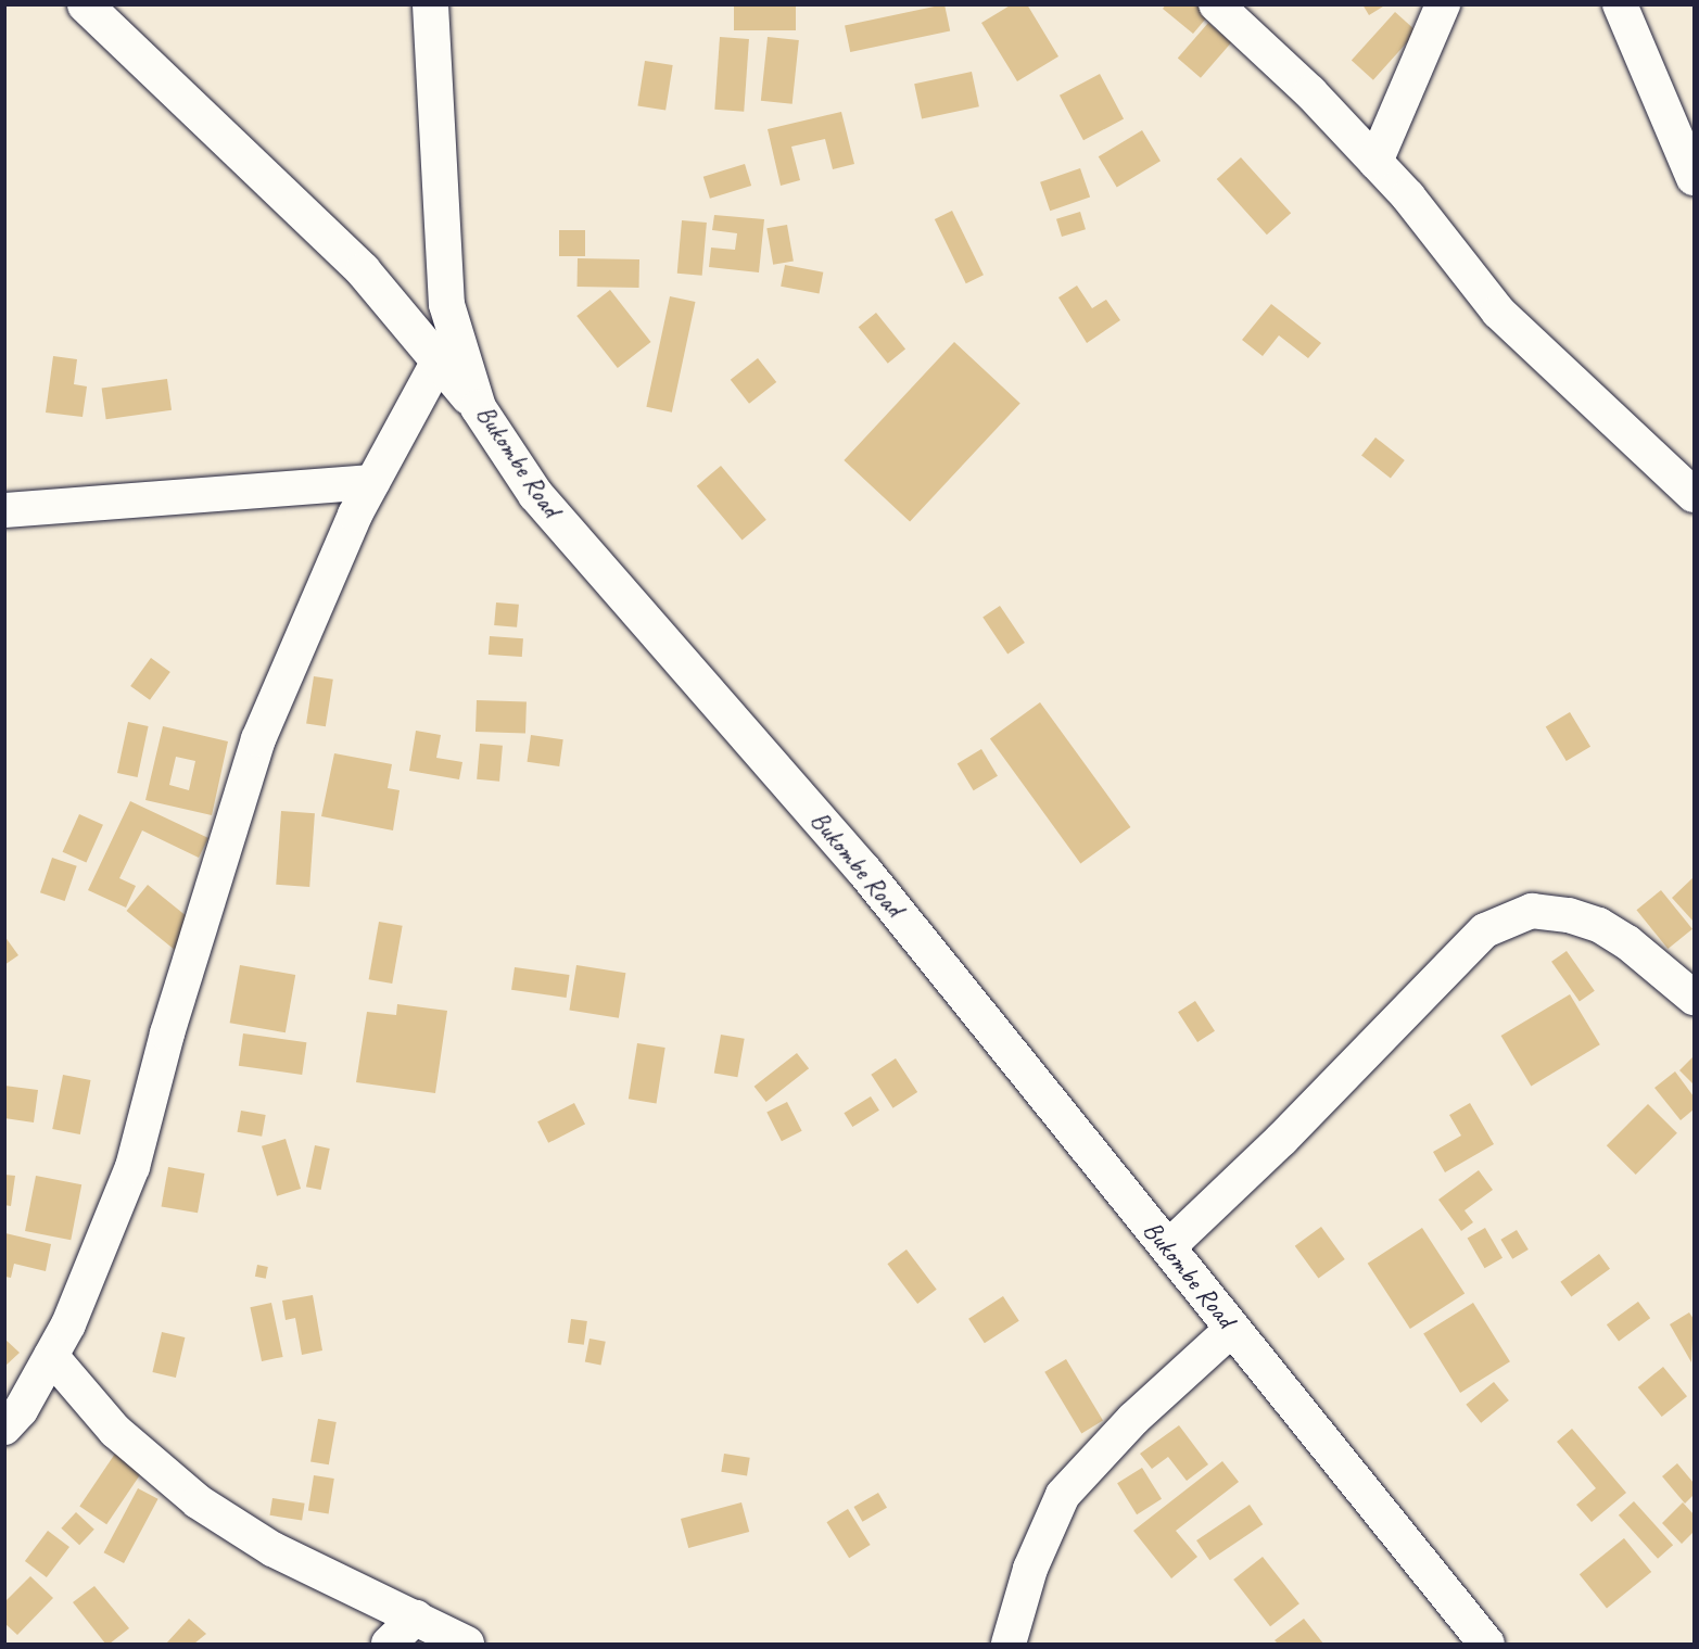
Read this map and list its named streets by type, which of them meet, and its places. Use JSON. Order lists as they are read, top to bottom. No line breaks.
{"streets":{"main road":["Bukombe Road"]}}
